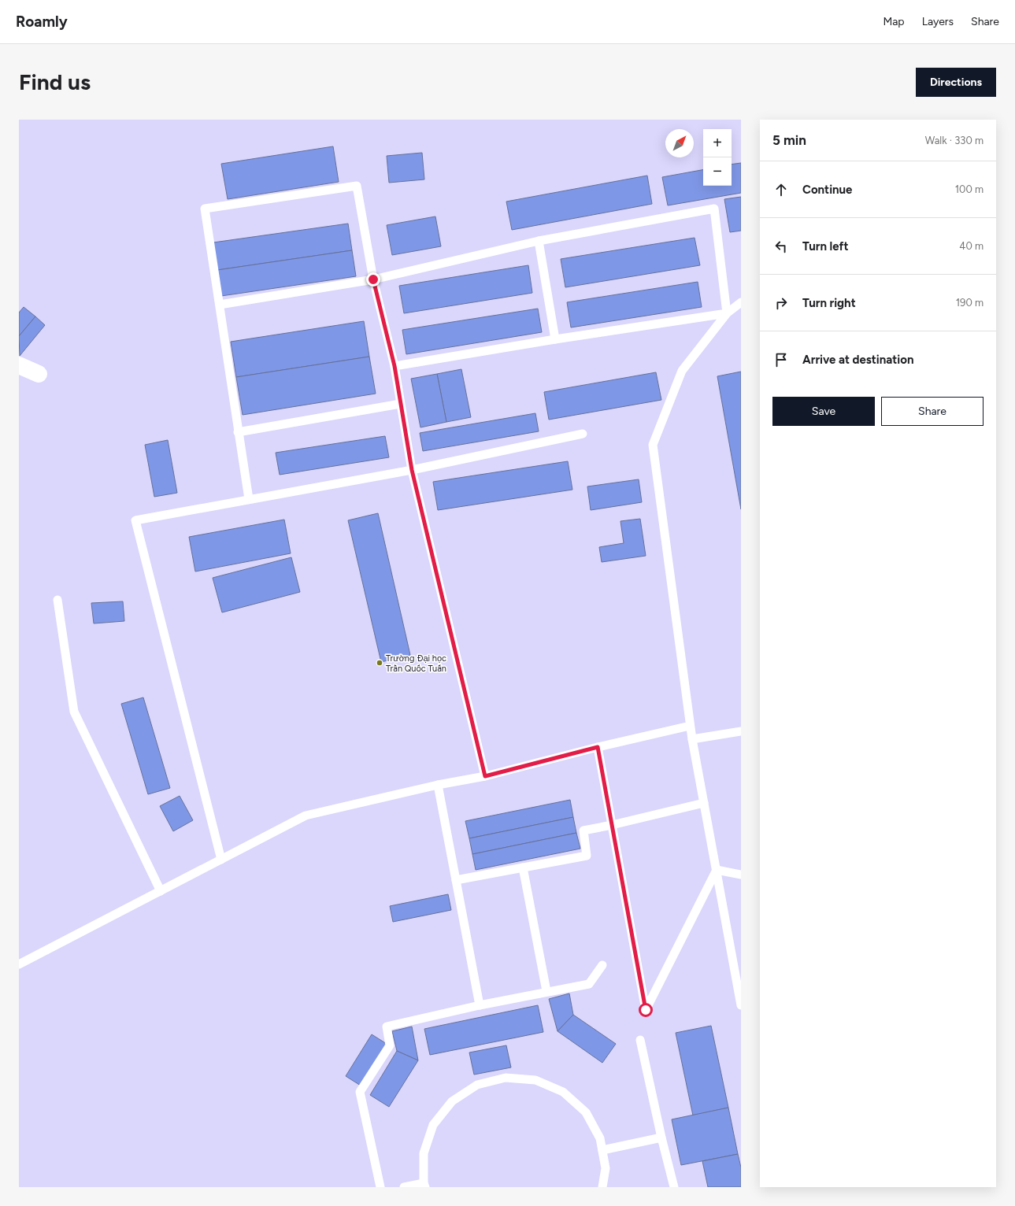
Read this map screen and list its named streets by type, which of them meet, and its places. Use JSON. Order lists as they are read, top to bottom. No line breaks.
{"places":["Trường Đại học Trần Quốc Tuấn"],"north":"top right","page":{"header":"Roamly","nav":["Map","Layers","Share"],"buttons":["Directions",["Save","Share"]],"title":"Find us","heading":["5 min","Walk · 330 m"],"map_buttons":["+","−"],"list":[["Continue","100 m"],["Turn left","40 m"],["Turn right","190 m"],"Arrive at destination"]}}
